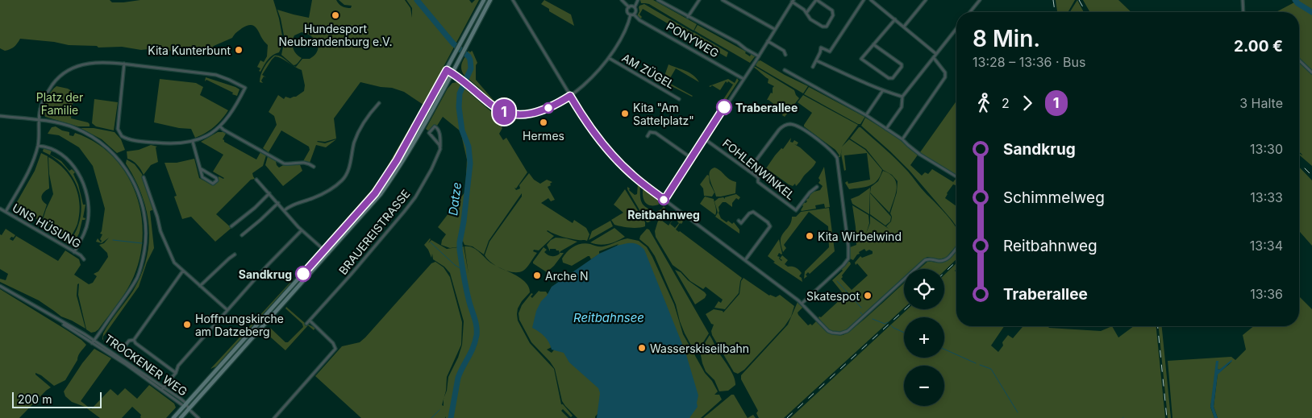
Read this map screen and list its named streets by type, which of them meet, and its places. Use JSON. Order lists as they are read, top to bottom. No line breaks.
{"streets":{"street":["PONYWEG","AM ZÜGEL","FOHLENWINKEL","UNS HÜSUNG","BRAUEREISTRASSE","TROCKENER WEG"]},"water":["Datze","Reitbahnsee"],"parks":["Platz der Familie"],"places":["Hundesport Neubrandenburg e.V.","Kita Kunterbunt","Traberallee","Kita \"Am Sattelplatz\"","Hermes","Reitbahnweg","Kita Wirbelwind","Sandkrug","Arche N","Skatespot","Hoffnungskirche am Datzeberg","Wasserskiseilbahn"],"lines":["bus line 1"],"scale_bar":"200 m","page":{"on_map":"1","heading":["8 Min.","13:28 – 13:36 · Bus","2.00 €"],"legs":["2","1","3 Halte"],"list":[{"name":"Sandkrug","value":"13:30"},{"name":"Schimmelweg","value":"13:33"},{"name":"Reitbahnweg","value":"13:34"},{"name":"Traberallee","value":"13:36"}],"map_buttons":["+","−"],"scale":"200 m"}}
